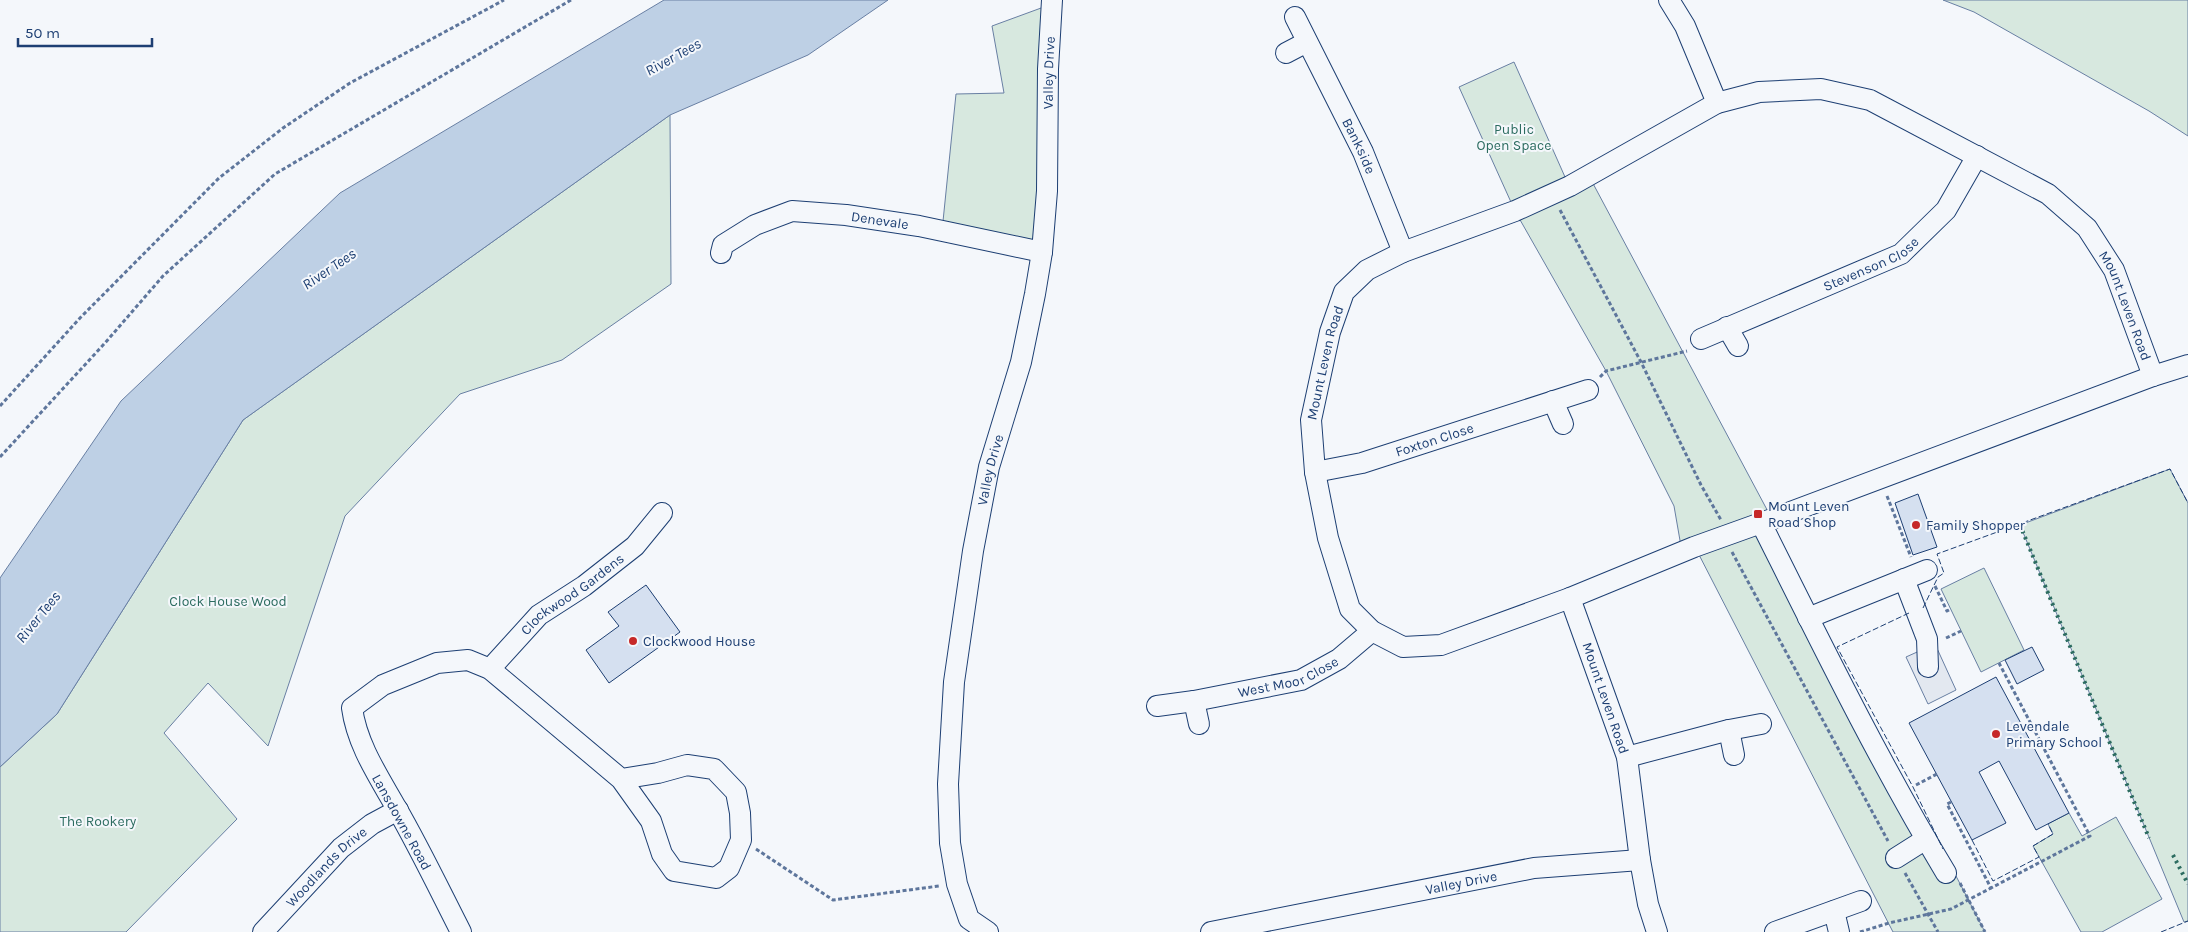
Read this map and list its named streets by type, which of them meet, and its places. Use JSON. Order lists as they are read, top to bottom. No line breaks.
{"streets":{"street":["Valley Drive","Bankside","Denevale","Stevenson Close","Mount Leven Road","Foxton Close","Clockwood Gardens","West Moor Close","Lansdowne Road","Woodlands Drive"]},"crossings":[["Valley Drive","Denevale"],["Valley Drive","Mount Leven Road"],["Bankside","Mount Leven Road"],["Stevenson Close","Mount Leven Road"],["Mount Leven Road","Foxton Close"],["Mount Leven Road","West Moor Close"],["Clockwood Gardens","Lansdowne Road"],["Lansdowne Road","Woodlands Drive"]],"water":["River Tees"],"parks":["Public Open Space","Clock House Wood","The Rookery"],"places":{"transit":["Mount Leven Road Shop"],"other":["Family Shopper","Clockwood House","Levendale Primary School"]},"scale_bar":"50 m"}
